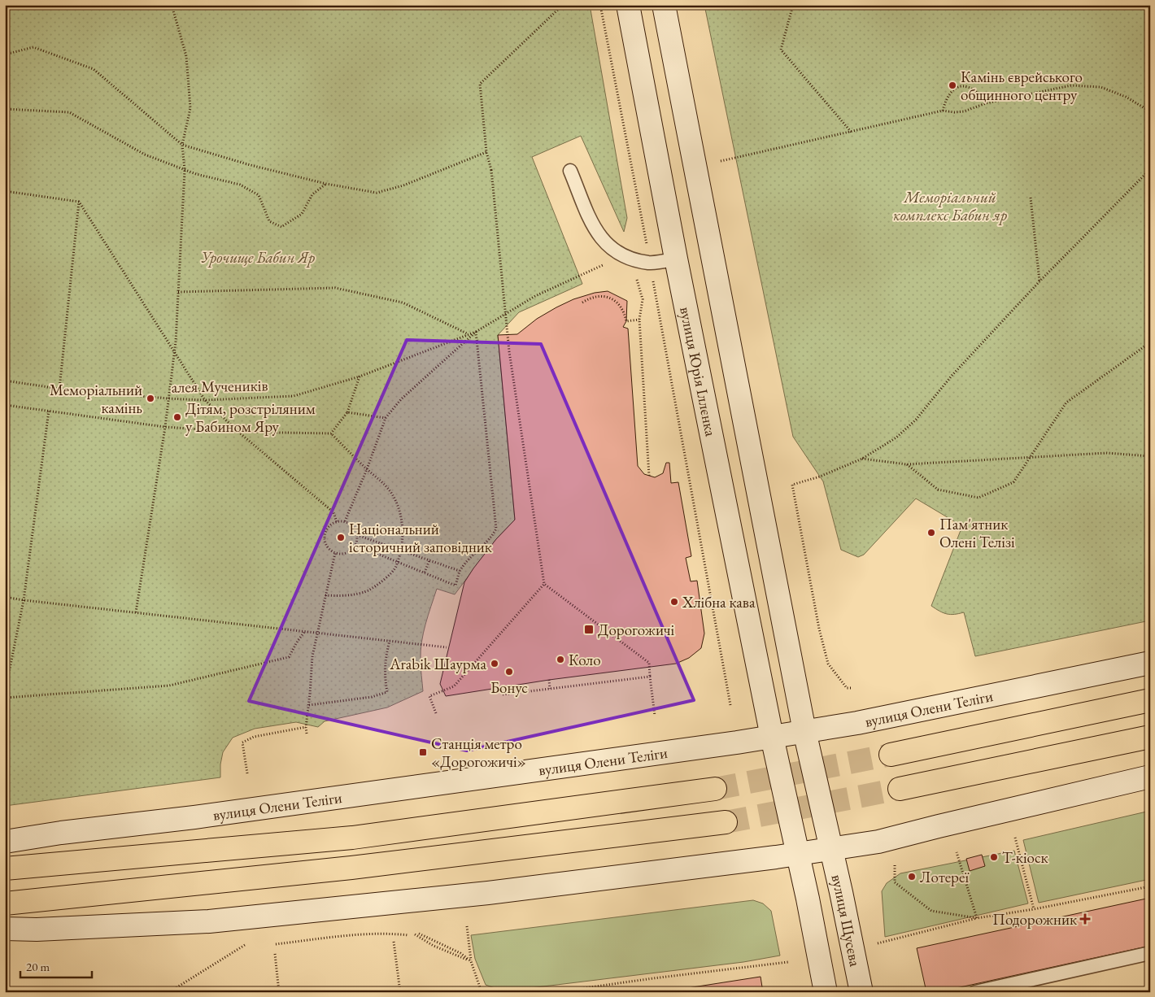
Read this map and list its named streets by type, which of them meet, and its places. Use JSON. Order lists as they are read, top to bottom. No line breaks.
{"streets":{"main road":["вулиця Юрія Іллєнка","вулиця Олени Теліги","вулиця Щусєва"],"path":["алея Мучеників"]},"crossings":[["вулиця Юрія Іллєнка","вулиця Олени Теліги"],["вулиця Олени Теліги","вулиця Щусєва"]],"parks":["Меморіальний комплекс Бабин яр","Урочище Бабин Яр"],"places":{"other":["Камінь єврейського общинного центру","Меморіальний камінь","Дітям, розстріляним у Бабином Яру","Пам'ятник Олені Телізі","Національний історичний заповідник","Хлібна кава","Коло","Arabik Шаурма","Бонус","Т-кіоск","Лотереї"],"transit":["Дорогожичі","Станція метро «Дорогожичі»"],"health":["Подорожник"]},"scale_bar":"20 m"}
